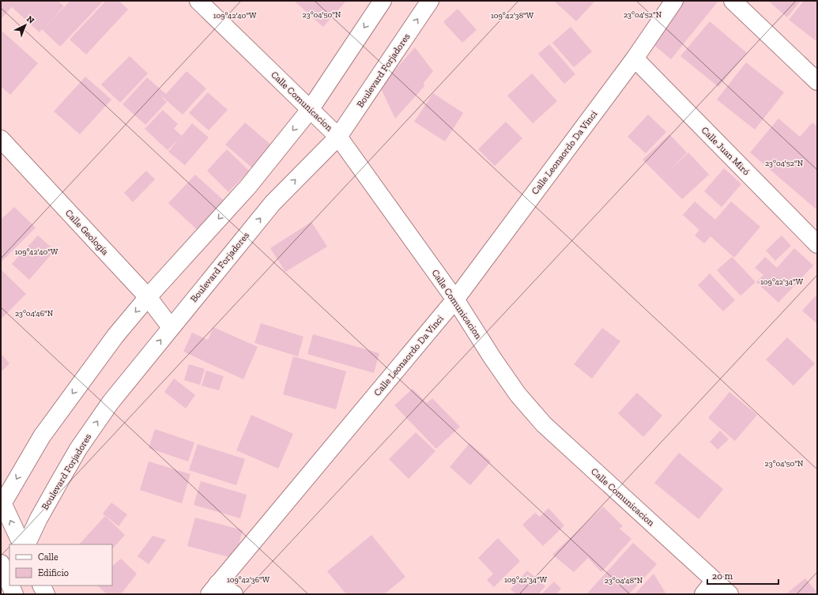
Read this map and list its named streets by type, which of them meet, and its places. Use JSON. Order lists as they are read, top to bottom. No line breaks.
{"streets":{"street":["Boulevard Forjadores","Calle Comunicacion","Calle Juan Miró","Calle Leonaordo Da Vinci","Calle Geología"]},"crossings":[["Boulevard Forjadores","Calle Comunicacion"],["Boulevard Forjadores","Calle Geología"],["Calle Comunicacion","Calle Leonaordo Da Vinci"],["Calle Juan Miró","Calle Leonaordo Da Vinci"]],"legend":["Calle","Edificio"],"scale_bar":"20 m","north":"top right","coordinates":["23°04'52\"N","23°04'50\"N","109°42'40\"W","109°42'38\"W","109°42'34\"W","23°04'46\"N","109°42'36\"W","23°04'48\"N"]}
